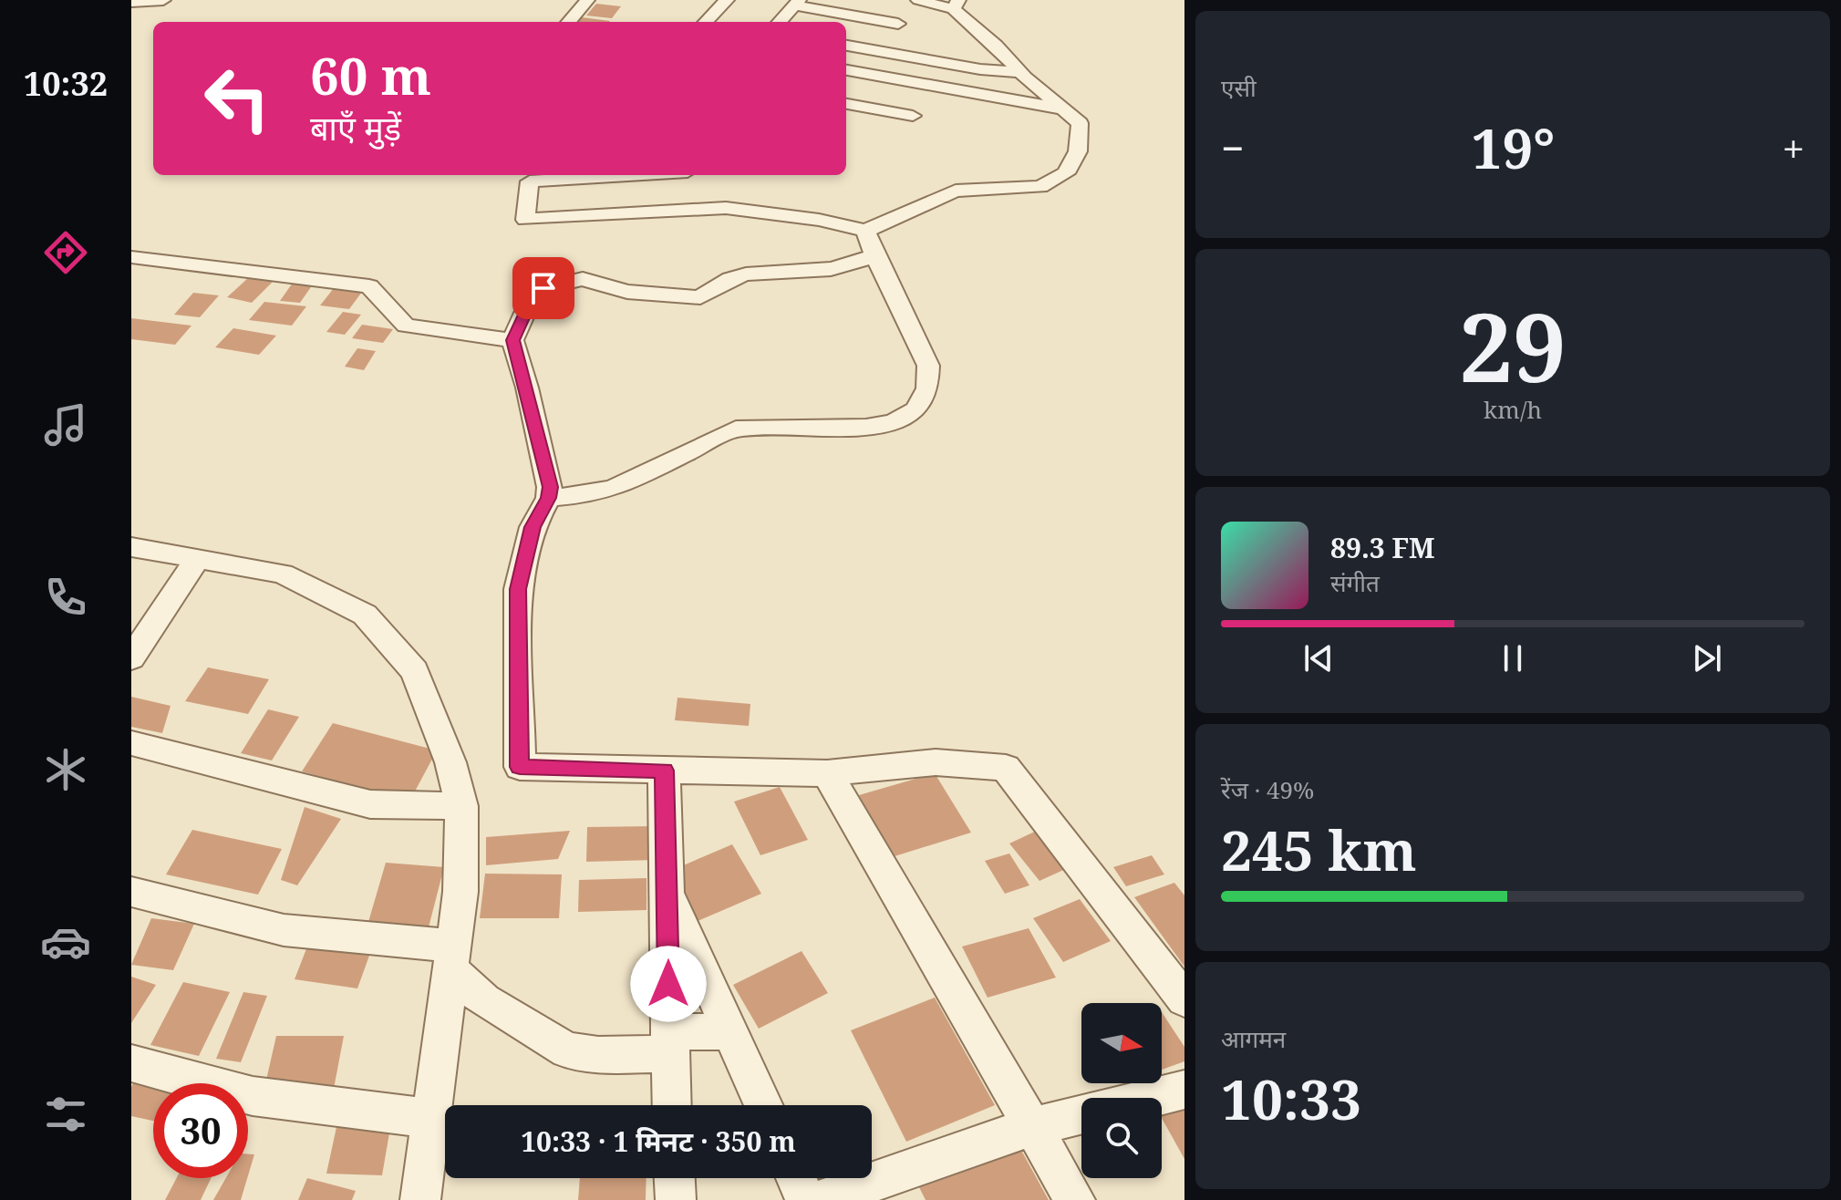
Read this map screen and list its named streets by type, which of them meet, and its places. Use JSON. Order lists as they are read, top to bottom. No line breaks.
{"north":"right","page":{"tabs":"10:32","tile":["एसी",["29","km/h"],["रेंज · 49%","245 km"],["आगमन","10:33"]],"turn":["60 m","बाएँ मुड़ें"],"heat":["−","19°","+"],"song":["89.3 FM","संगीत"],"limit":"30","trip":"10:33 · 1 मिनट · 350 m"}}
